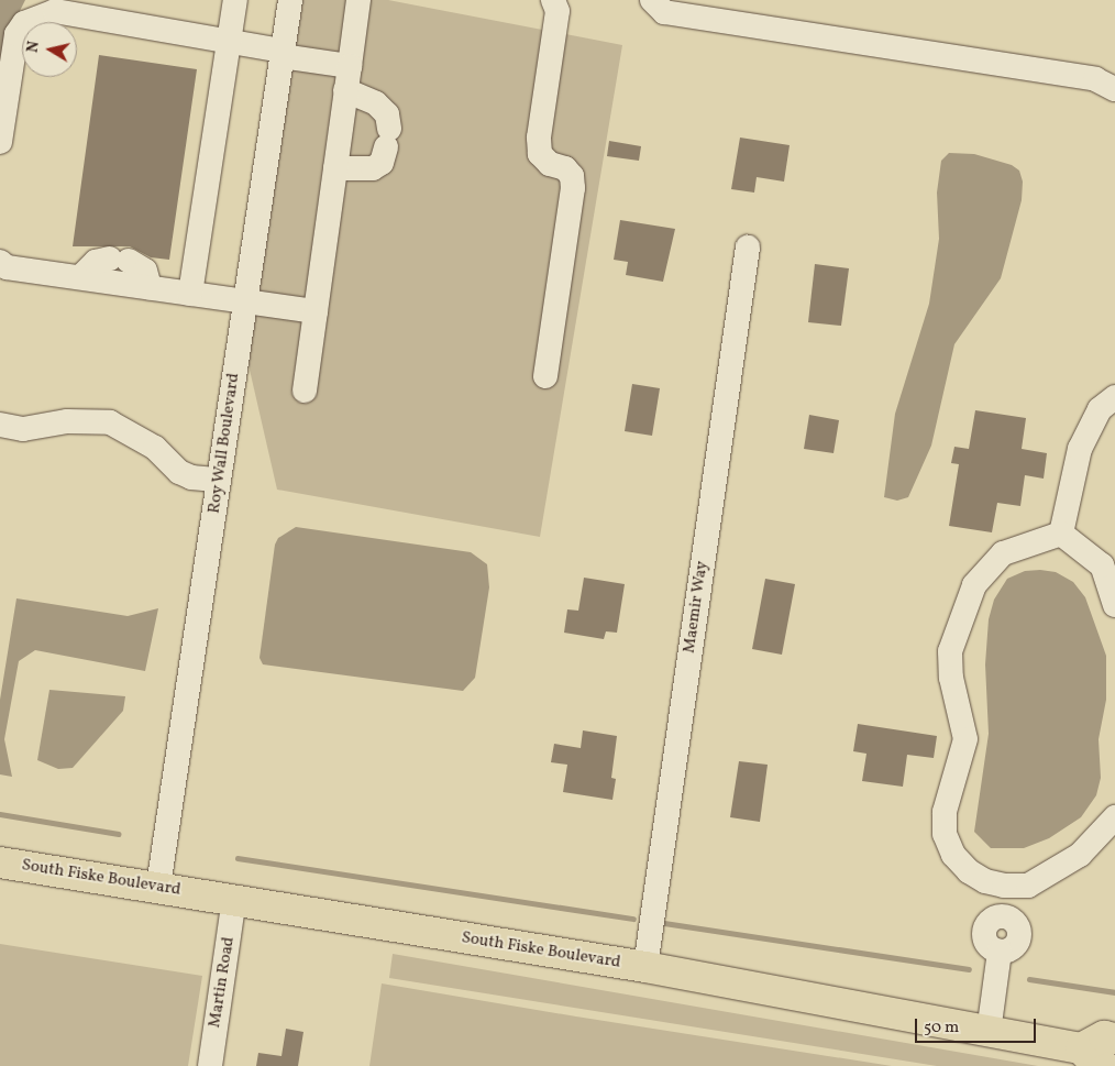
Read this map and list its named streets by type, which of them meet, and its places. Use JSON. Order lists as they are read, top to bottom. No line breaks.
{"streets":{"main road":["South Fiske Boulevard"],"street":["Roy Wall Boulevard","Maemir Way","Martin Road"]},"crossings":[["Roy Wall Boulevard","South Fiske Boulevard"],["Maemir Way","South Fiske Boulevard"],["South Fiske Boulevard","Martin Road"]],"scale_bar":"50 m","north":"left"}
